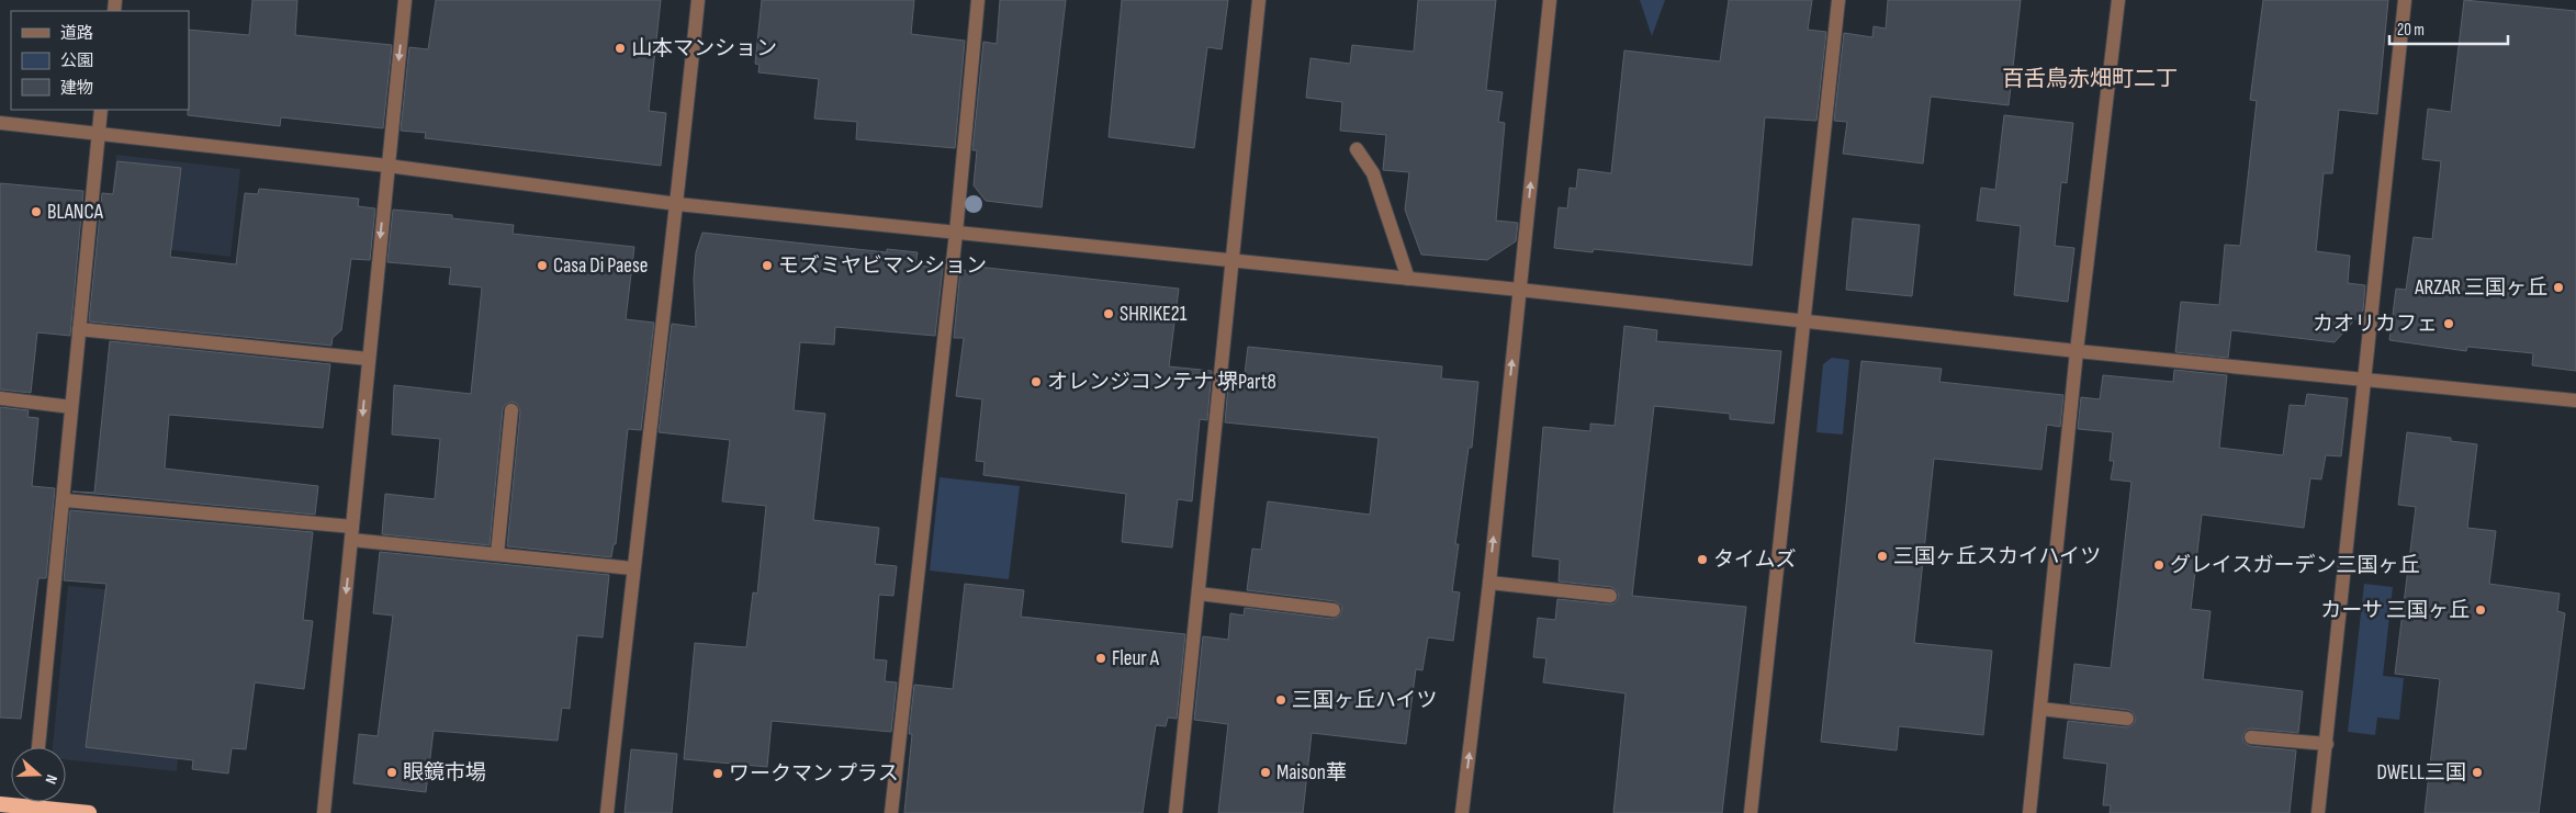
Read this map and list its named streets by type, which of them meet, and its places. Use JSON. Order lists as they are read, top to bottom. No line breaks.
{"districts":["百舌鳥赤畑町二丁"],"places":["山本マンション","BLANCA","Casa Di Paese","モズミヤビマンション","ARZAR 三国ヶ丘","SHRIKE21","カオリカフェ","オレンジコンテナ 堺Part8","三国ヶ丘スカイハイツ","タイムズ","グレイスガーデン三国ヶ丘","カーサ 三国ヶ丘","Fleur A","三国ヶ丘ハイツ","眼鏡市場","Maison華","DWELL三国","ワークマン プラス"],"legend":["道路","公園","建物"],"scale_bar":"20 m","north":"right"}
